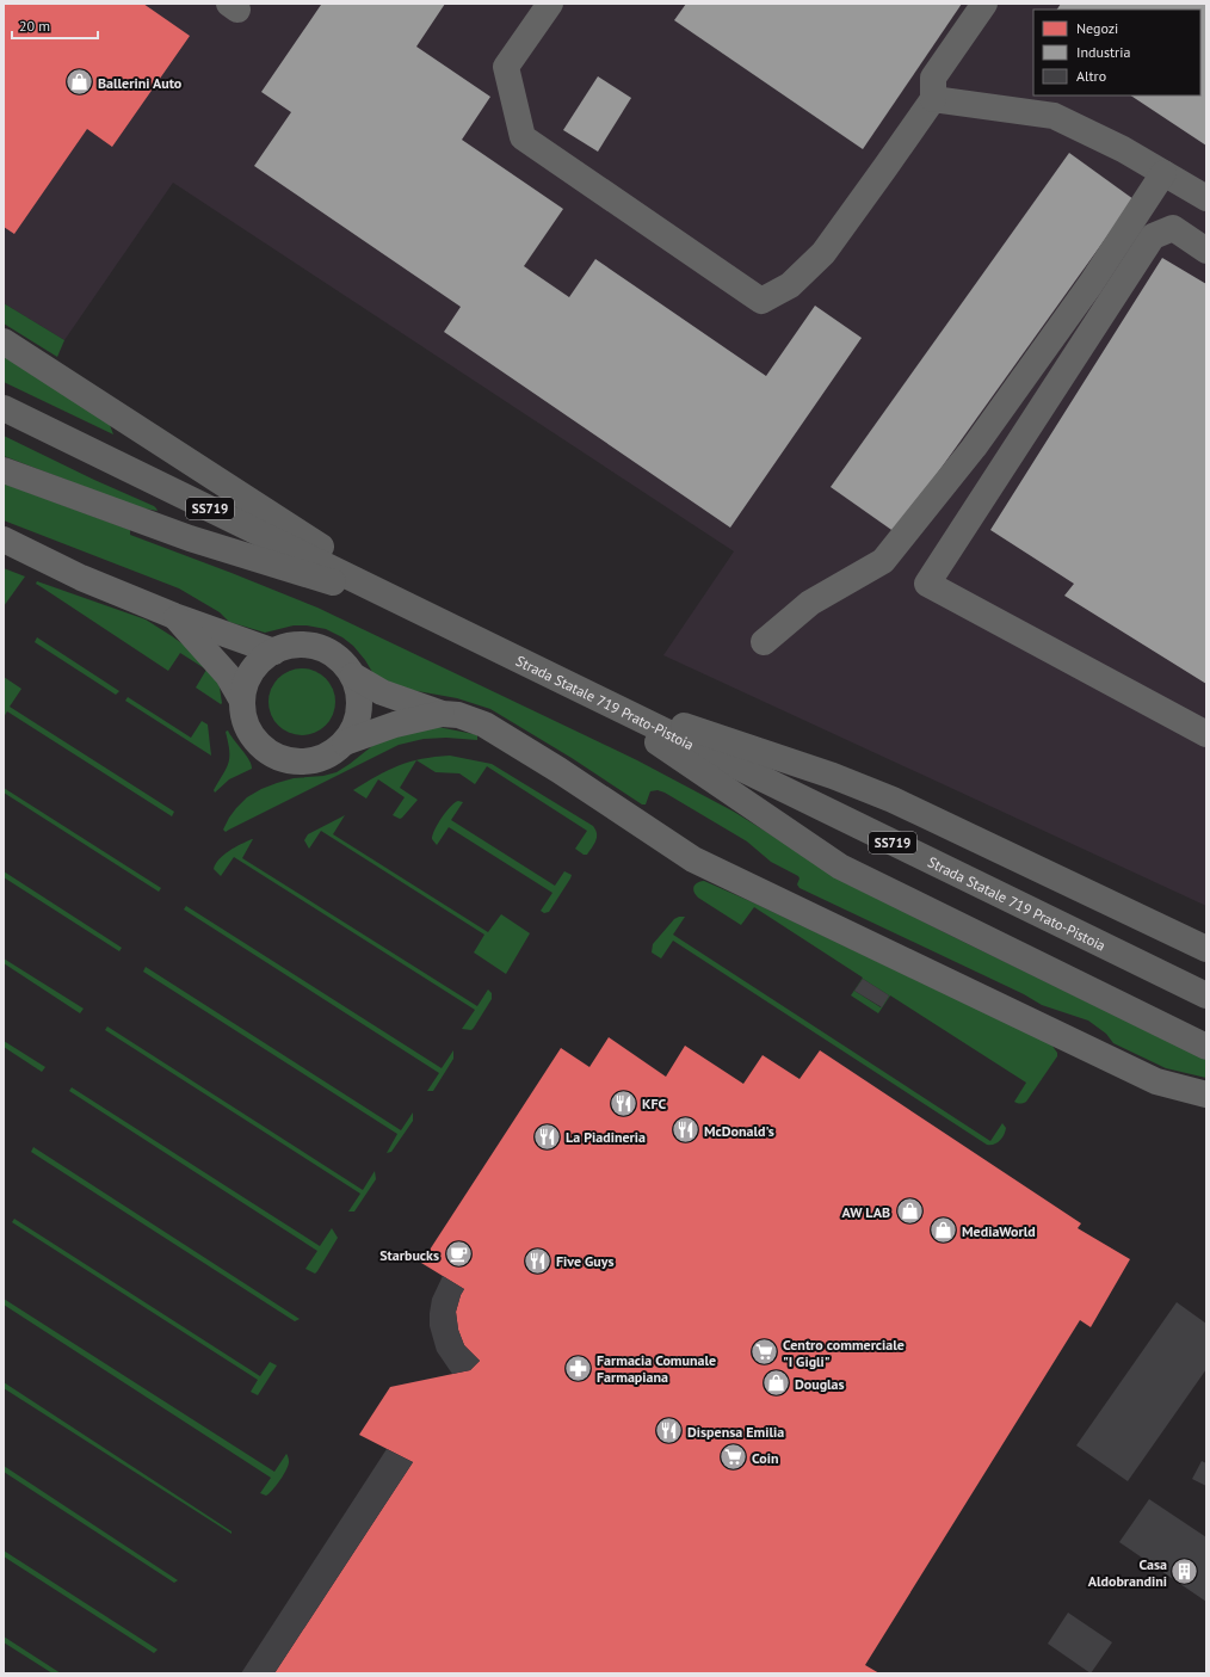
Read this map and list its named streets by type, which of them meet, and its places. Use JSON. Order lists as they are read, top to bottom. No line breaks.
{"streets":{"highway":["SS719","Strada Statale 719 Prato-Pistoia"]},"places":{"shop":["Ballerini Auto","AW LAB","MediaWorld","Douglas"],"restaurant":["KFC","McDonald's","La Piadineria","Five Guys","Dispensa Emilia"],"cafe":["Starbucks"],"supermarket":["Centro commerciale \"I Gigli\"","Coin"],"pharmacy":["Farmacia Comunale Farmapiana"],"building":["Casa Aldobrandini"]},"legend":["Negozi","Industria","Altro"],"scale_bar":"20 m"}
